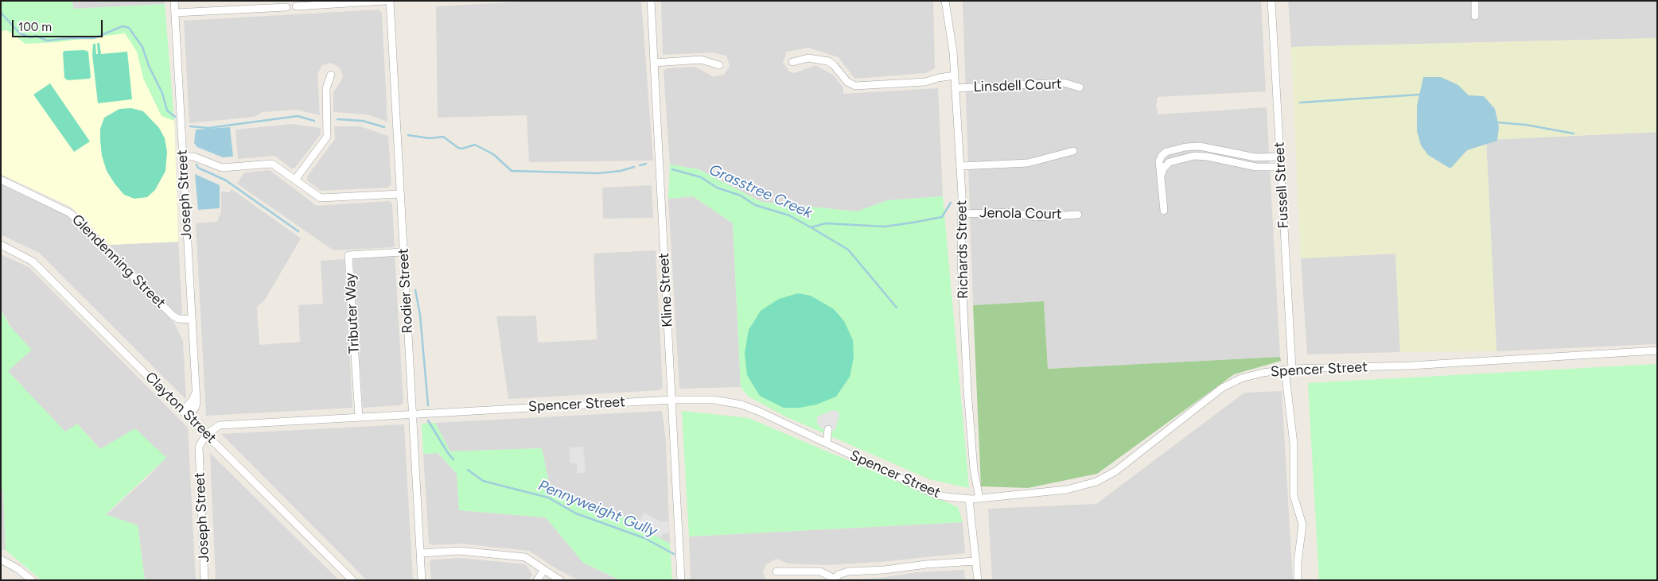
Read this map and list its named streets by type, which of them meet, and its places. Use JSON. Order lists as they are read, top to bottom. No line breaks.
{"streets":{"street":["Linsdell Court","Fussell Street","Joseph Street","Jenola Court","Richards Street","Glendenning Street","Kline Street","Rodier Street","Tributer Way","Spencer Street","Clayton Street"]},"crossings":[["Linsdell Court","Richards Street"],["Fussell Street","Spencer Street"],["Joseph Street","Glendenning Street"],["Joseph Street","Spencer Street"],["Joseph Street","Clayton Street"],["Jenola Court","Richards Street"],["Richards Street","Spencer Street"],["Kline Street","Spencer Street"],["Rodier Street","Tributer Way"],["Rodier Street","Spencer Street"],["Tributer Way","Spencer Street"],["Spencer Street","Clayton Street"]],"water":["Grasstree Creek","Pennyweight Gully"],"scale_bar":"100 m"}
